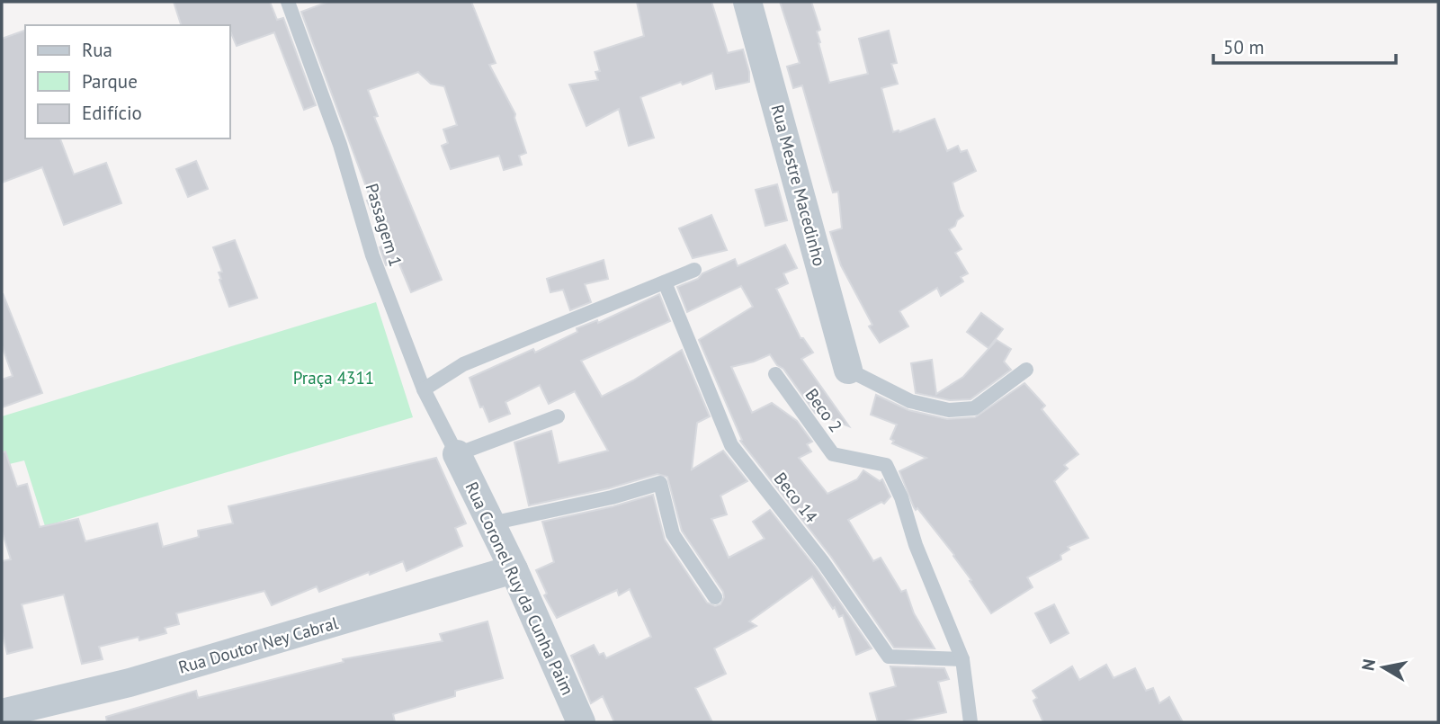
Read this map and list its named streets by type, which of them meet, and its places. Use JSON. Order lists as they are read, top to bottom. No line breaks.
{"streets":{"street":["Rua Mestre Macedinho","Rua Coronel Ruy da Cunha Paim","Rua Doutor Ney Cabral"],"lane":["Passagem 1","Beco 2","Beco 14"]},"crossings":[["Passagem 1","Rua Coronel Ruy da Cunha Paim"],["Beco 2","Beco 14"],["Rua Coronel Ruy da Cunha Paim","Rua Doutor Ney Cabral"]],"parks":["Praça 4311"],"legend":["Rua","Parque","Edifício"],"scale_bar":"50 m","north":"left"}
